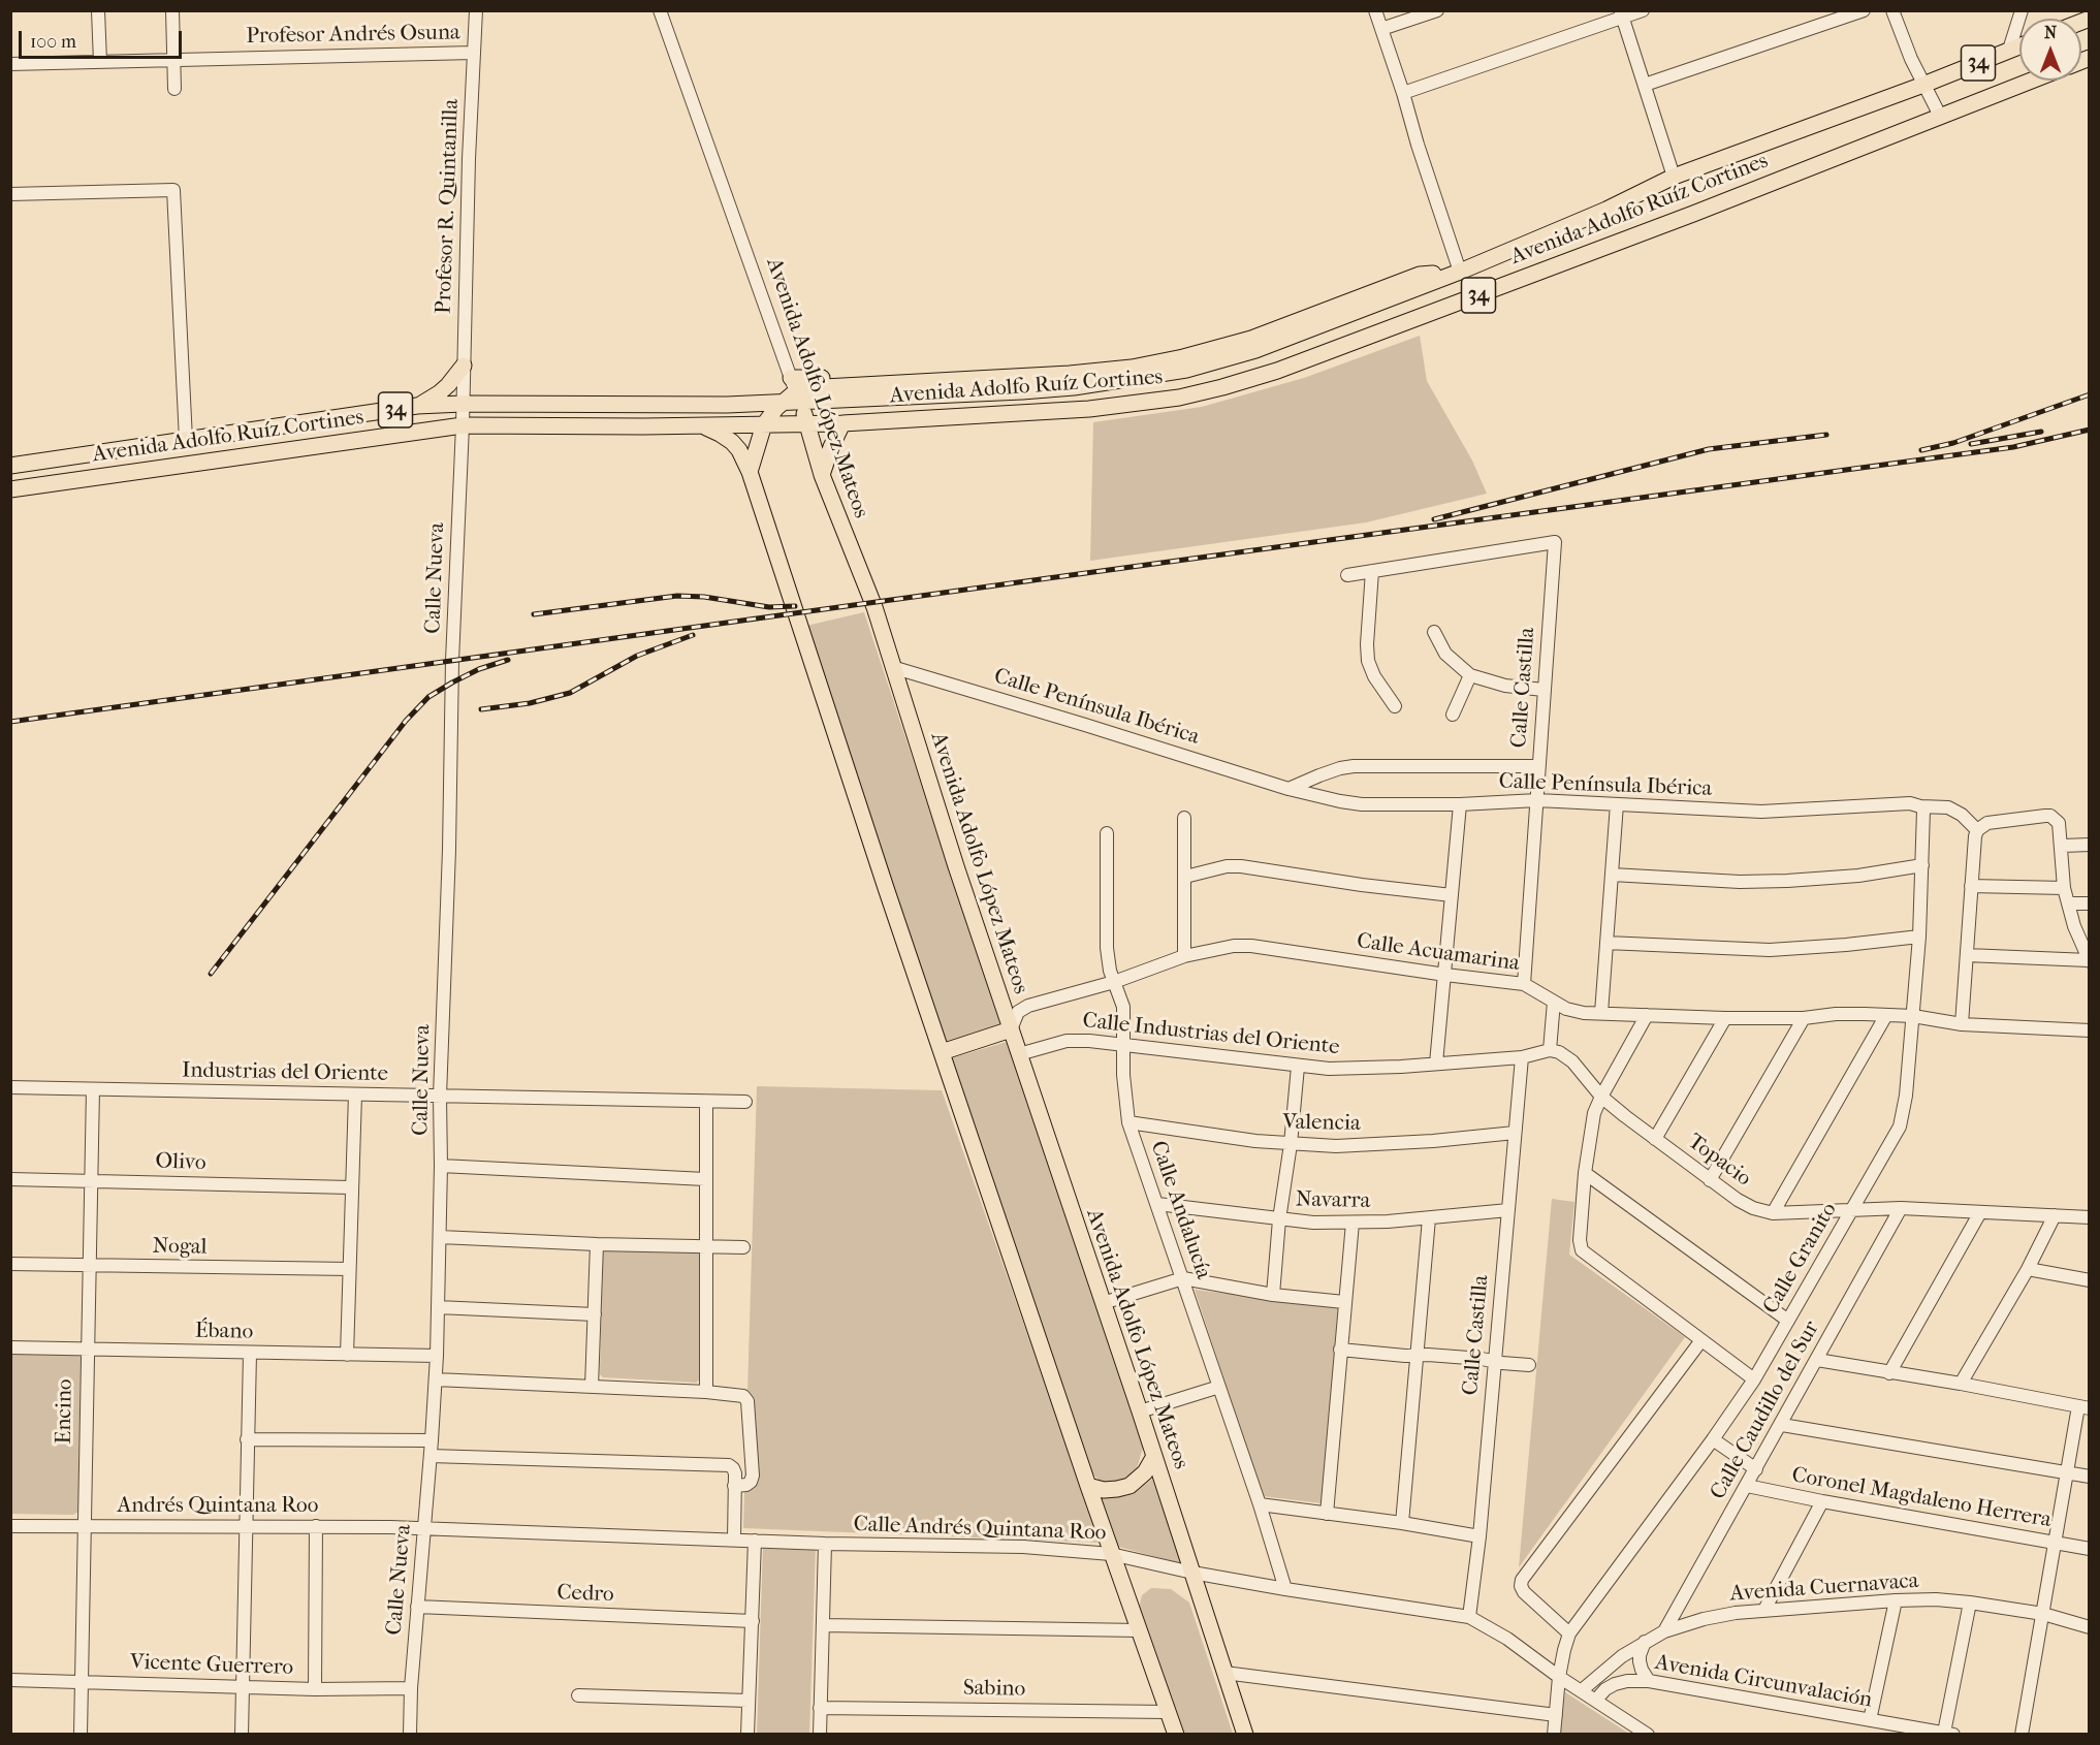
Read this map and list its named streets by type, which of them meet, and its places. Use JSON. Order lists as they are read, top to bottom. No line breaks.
{"streets":{"main road":["34","Avenida Adolfo Ruíz Cortines","Avenida Adolfo López Mateos"],"street":["Profesor Andrés Osuna","Profesor R. Quintanilla","Calle Nueva","Calle Castilla","Calle Península Ibérica","Calle Acuamarina","Calle Industrias del Oriente","Industrias del Oriente","Valencia","Topacio","Olivo","Navarra","Calle Andalucía","Nogal","Calle Granito","Ébano","Calle Caudillo del Sur","Encino","Coronel Magdaleno Herrera","Andrés Quintana Roo","Calle Andrés Quintana Roo","Avenida Cuernavaca","Cedro","Vicente Guerrero","Avenida Circunvalación","Sabino"]},"crossings":[["Profesor Andrés Osuna","Profesor R. Quintanilla"],["Profesor R. Quintanilla","Avenida Adolfo Ruíz Cortines"],["Profesor R. Quintanilla","Calle Nueva"],["Avenida Adolfo Ruíz Cortines","Avenida Adolfo López Mateos"],["Avenida Adolfo Ruíz Cortines","Calle Nueva"],["Avenida Adolfo López Mateos","Calle Península Ibérica"],["Avenida Adolfo López Mateos","Calle Acuamarina"],["Avenida Adolfo López Mateos","Calle Industrias del Oriente"],["Avenida Adolfo López Mateos","Calle Andrés Quintana Roo"],["Calle Nueva","Industrias del Oriente"],["Calle Nueva","Ébano"],["Calle Nueva","Andrés Quintana Roo"],["Calle Nueva","Calle Andrés Quintana Roo"],["Calle Nueva","Cedro"],["Calle Nueva","Vicente Guerrero"],["Calle Castilla","Calle Península Ibérica"],["Calle Castilla","Calle Acuamarina"],["Calle Castilla","Calle Industrias del Oriente"],["Calle Castilla","Valencia"],["Calle Castilla","Navarra"],["Calle Castilla","Calle Andrés Quintana Roo"],["Calle Península Ibérica","Calle Granito"],["Calle Acuamarina","Calle Andalucía"],["Calle Acuamarina","Calle Granito"],["Calle Industrias del Oriente","Topacio"],["Calle Industrias del Oriente","Calle Andalucía"],["Industrias del Oriente","Encino"],["Valencia","Calle Andalucía"],["Topacio","Calle Granito"],["Topacio","Calle Caudillo del Sur"],["Olivo","Encino"],["Navarra","Calle Andalucía"],["Calle Andalucía","Calle Andrés Quintana Roo"],["Nogal","Encino"],["Calle Granito","Calle Andrés Quintana Roo"],["Ébano","Encino"],["Calle Caudillo del Sur","Coronel Magdaleno Herrera"],["Calle Caudillo del Sur","Avenida Cuernavaca"],["Encino","Andrés Quintana Roo"],["Encino","Vicente Guerrero"],["Andrés Quintana Roo","Calle Andrés Quintana Roo"],["Calle Andrés Quintana Roo","Avenida Cuernavaca"],["Calle Andrés Quintana Roo","Avenida Circunvalación"]],"scale_bar":"100 m","north":"top"}
